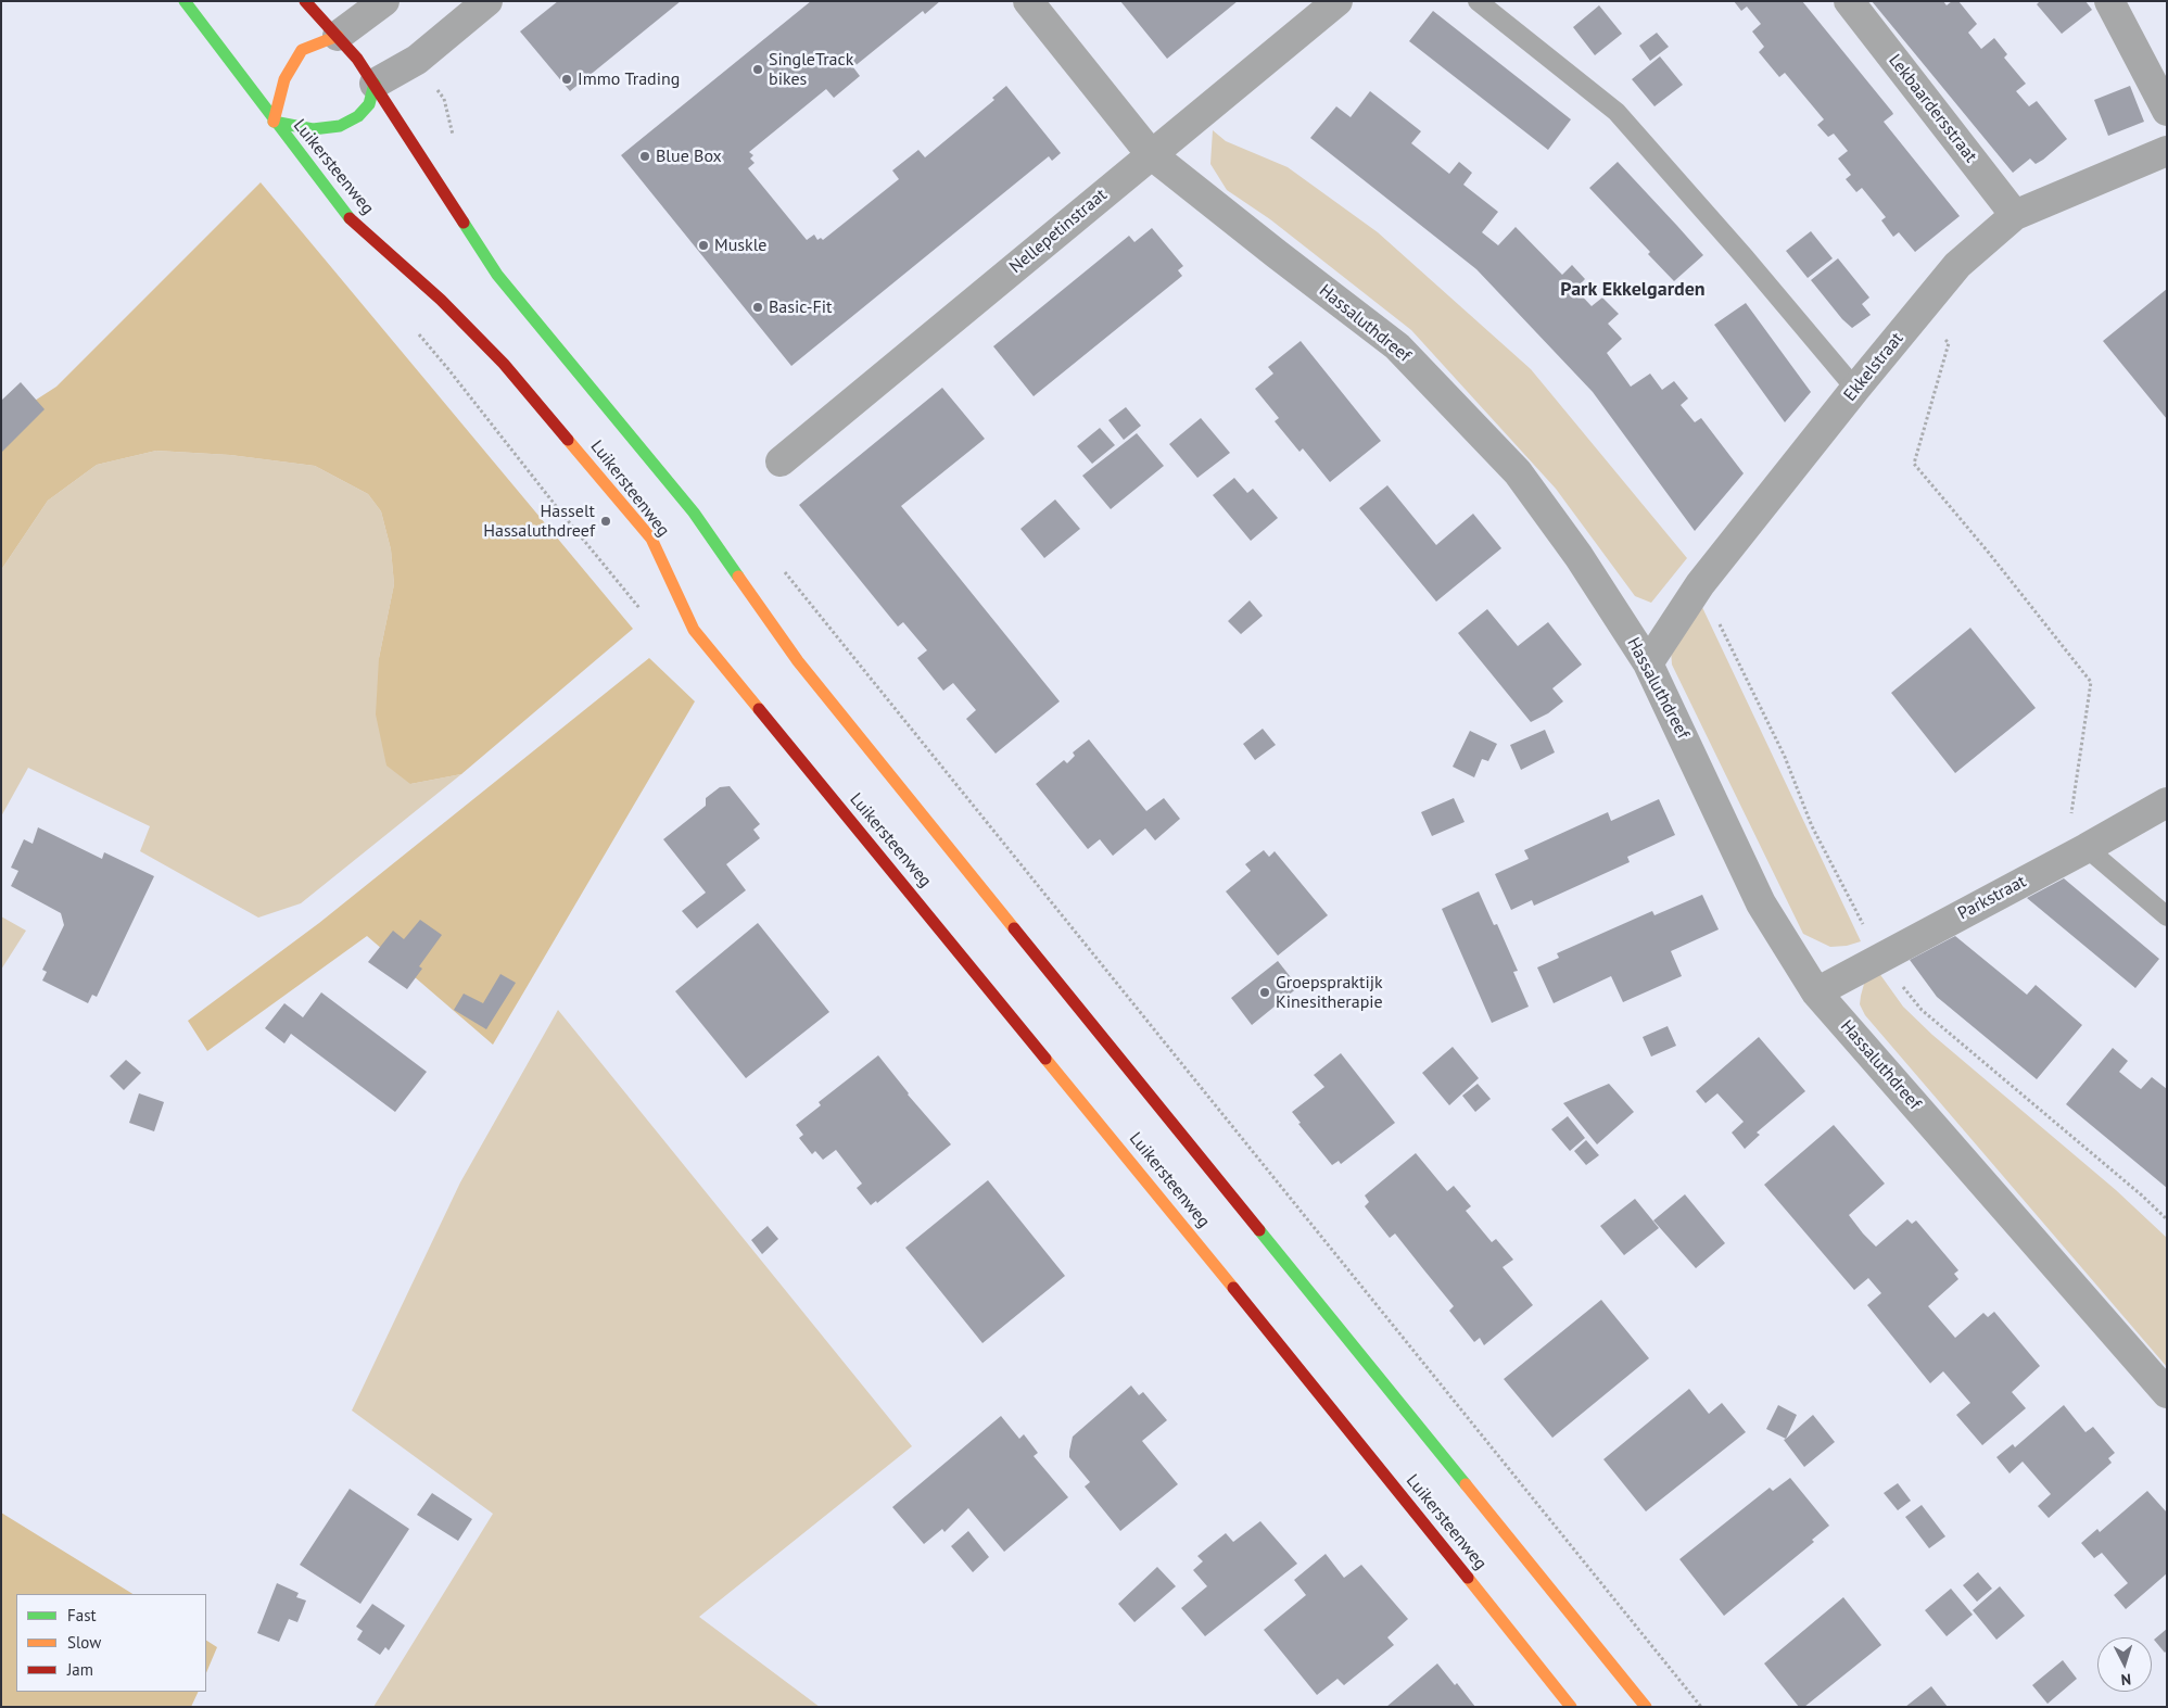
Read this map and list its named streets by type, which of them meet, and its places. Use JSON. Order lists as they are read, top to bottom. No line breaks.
{"streets":{"main road":["Luikersteenweg"],"street":["Lekbaardersstraat","Nellepetinstraat","Hassaluthdreef","Ekkelstraat","Parkstraat"]},"crossings":[["Lekbaardersstraat","Ekkelstraat"],["Nellepetinstraat","Hassaluthdreef"],["Hassaluthdreef","Ekkelstraat"],["Hassaluthdreef","Parkstraat"]],"districts":["Park Ekkelgarden"],"places":["SingleTrack bikes","Immo Trading","Blue Box","Muskle","Basic-Fit","Hasselt Hassaluthdreef","Groepspraktijk Kinesitherapie"],"legend":["Fast","Slow","Jam"],"north":"bottom"}
